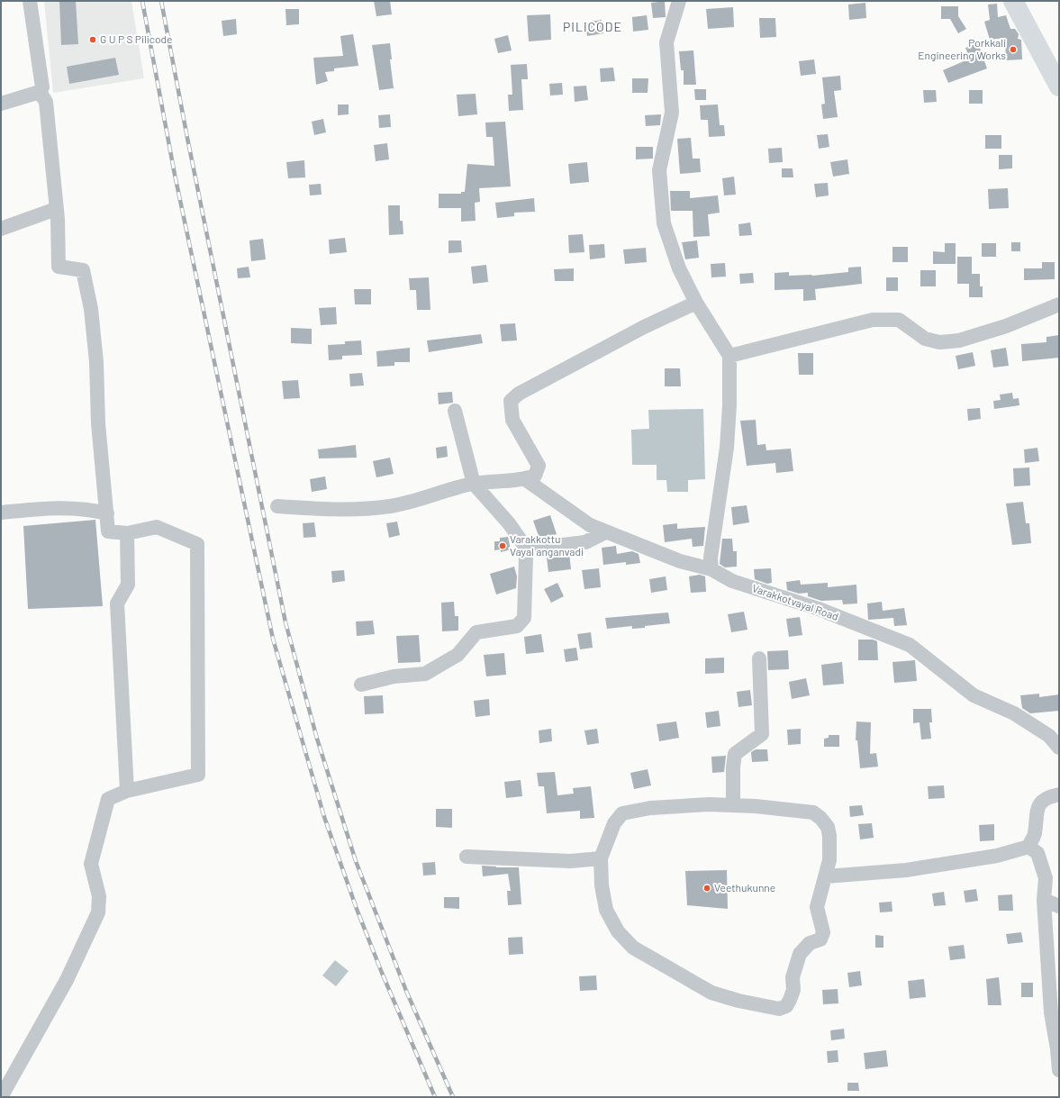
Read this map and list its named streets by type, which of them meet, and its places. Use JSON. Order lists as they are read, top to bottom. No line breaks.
{"streets":{"street":["Varakkotvayal Road"]},"districts":["PILICODE"],"places":["G U P S Pilicode","Porkkali Engineering Works","Varakkottu Vayal anganvadi","Veethukunne"]}
